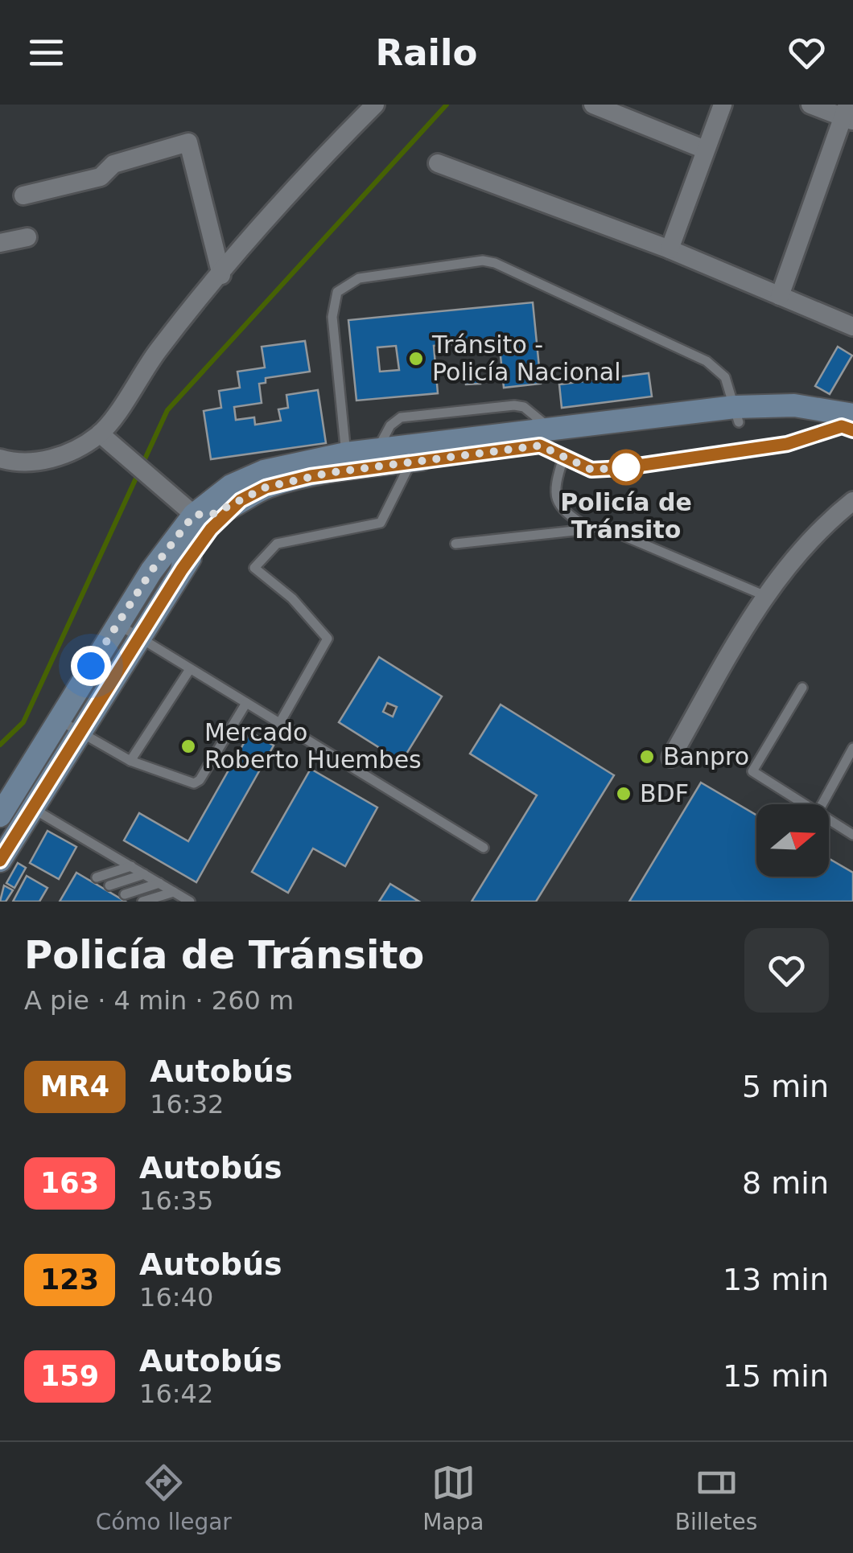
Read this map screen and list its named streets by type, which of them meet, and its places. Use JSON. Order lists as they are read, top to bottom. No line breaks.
{"places":["Tránsito - Policía Nacional","Policía de Tránsito","Mercado Roberto Huembes","Banpro","BDF"],"lines":["bus line MR4"],"north":"right","page":{"header":"Railo","heading":["Policía de Tránsito","A pie · 4 min · 260 m"],"list":[{"mark":"MR4","name":"Autobús","note":"16:32","value":"5 min"},{"mark":"163","name":"Autobús","note":"16:35","value":"8 min"},{"mark":"123","name":"Autobús","note":"16:40","value":"13 min"},{"mark":"159","name":"Autobús","note":"16:42","value":"15 min"}],"tabs":["Cómo llegar","Mapa","Billetes"]}}
